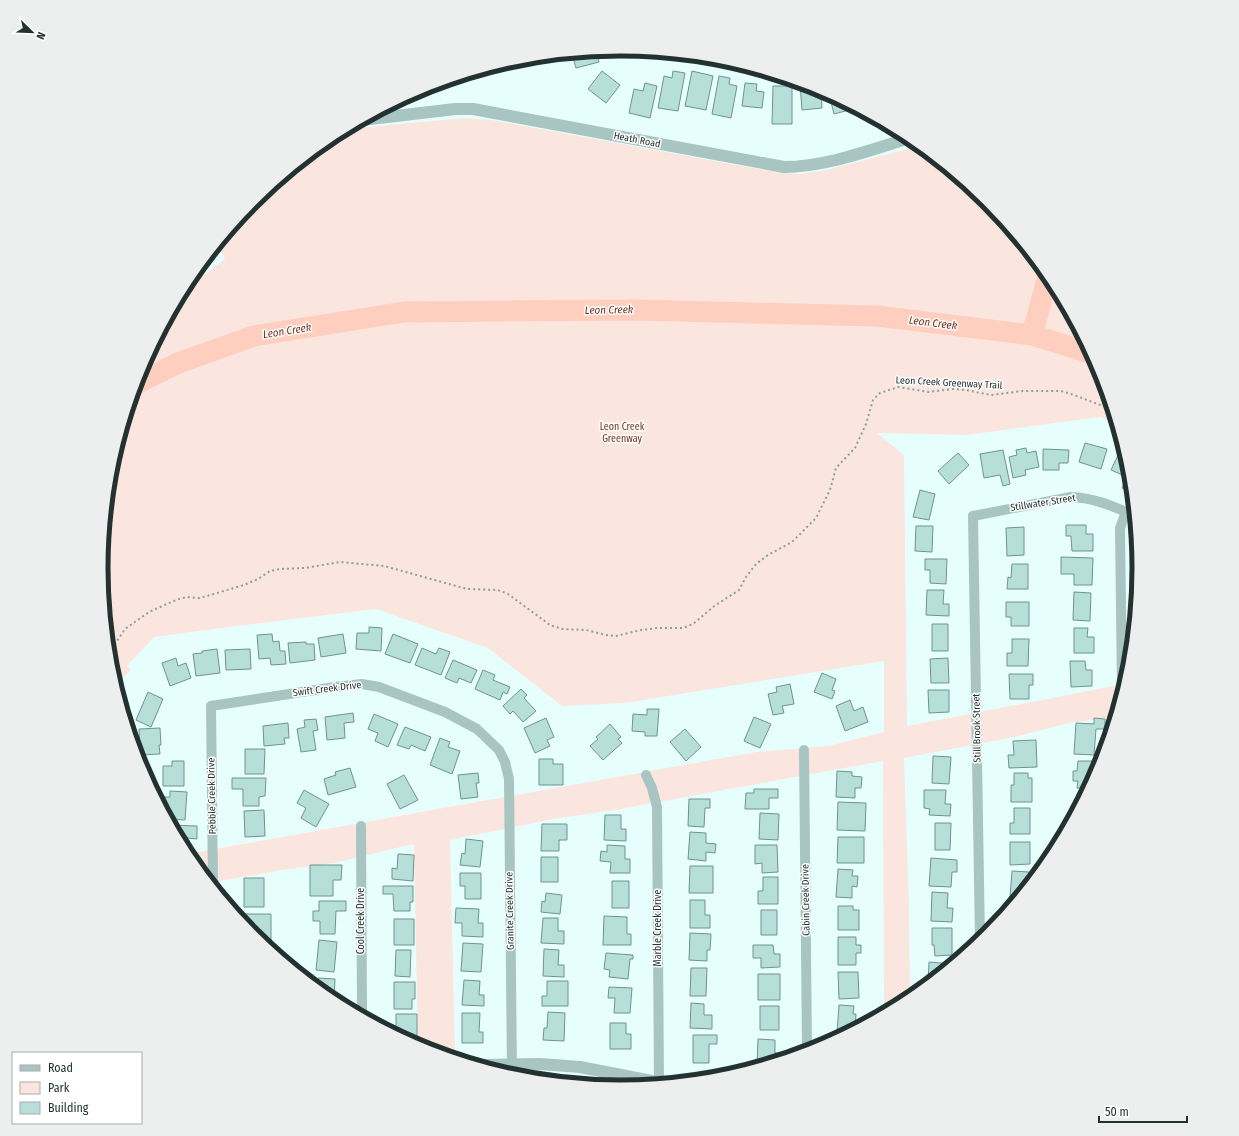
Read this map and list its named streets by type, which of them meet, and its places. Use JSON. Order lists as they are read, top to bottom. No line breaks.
{"streets":{"street":["Heath Road","Stillwater Street","Swift Creek Drive","Still Brook Street","Pebble Creek Drive","Cabin Creek Drive","Granite Creek Drive","Cool Creek Drive","Marble Creek Drive"],"path":["Leon Creek Greenway Trail"]},"crossings":[["Stillwater Street","Still Brook Street"],["Swift Creek Drive","Pebble Creek Drive"],["Swift Creek Drive","Granite Creek Drive"]],"water":["Leon Creek"],"parks":["Leon Creek Greenway"],"legend":["Road","Park","Building"],"scale_bar":"50 m","north":"bottom right"}
